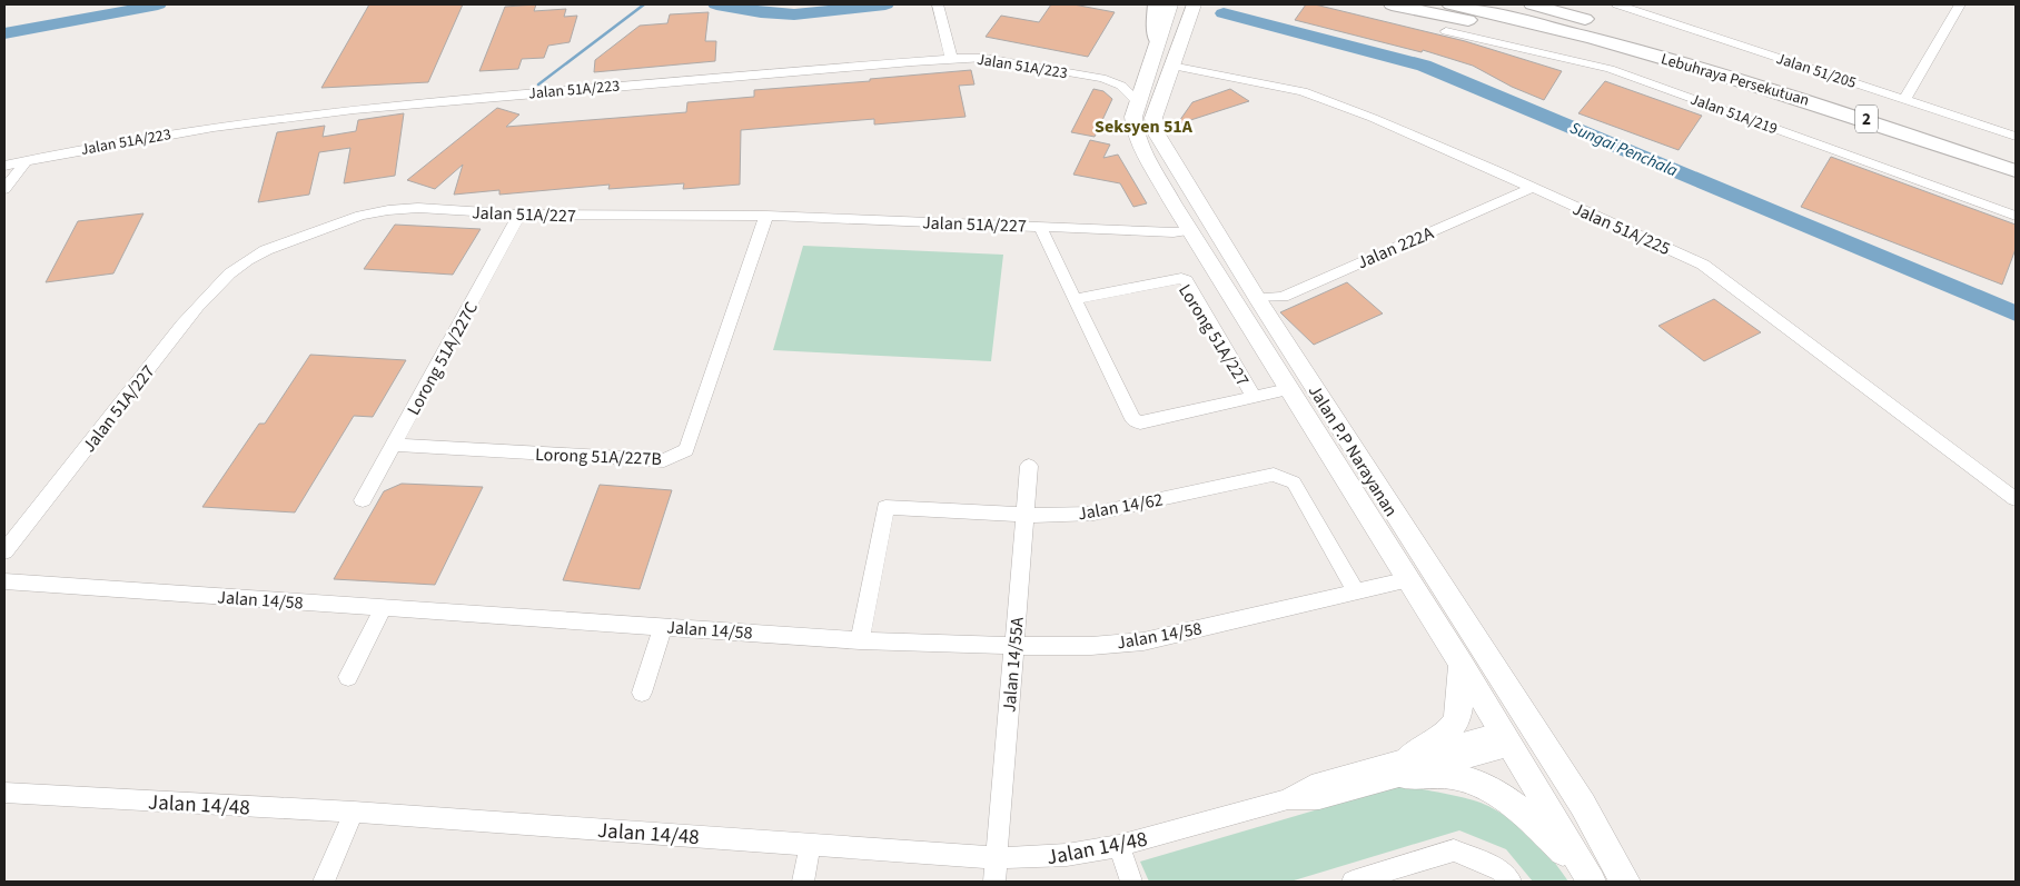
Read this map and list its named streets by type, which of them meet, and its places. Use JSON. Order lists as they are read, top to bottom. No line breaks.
{"streets":{"highway":["Lebuhraya Persekutuan","2"],"main road":["Jalan P.P Narayanan"],"street":["Jalan 51A/223","Jalan 51/205","Jalan 51A/219","Jalan 51A/227","Jalan 51A/225","Jalan 222A","Lorong 51A/227","Lorong 51A/227C","Lorong 51A/227B","Jalan 14/62","Jalan 14/58","Jalan 14/55A","Jalan 14/48"]},"crossings":[["Jalan 51A/223","Jalan P.P Narayanan"],["Jalan 51A/227","Lorong 51A/227"],["Jalan 51A/227","Lorong 51A/227C"],["Jalan 51A/227","Jalan P.P Narayanan"],["Jalan 51A/227","Lorong 51A/227B"],["Jalan 51A/225","Jalan 222A"],["Jalan 51A/225","Jalan P.P Narayanan"],["Jalan 222A","Jalan P.P Narayanan"],["Lorong 51A/227","Jalan P.P Narayanan"],["Lorong 51A/227C","Lorong 51A/227B"],["Jalan P.P Narayanan","Jalan 14/58"],["Jalan P.P Narayanan","Jalan 14/48"],["Jalan 14/62","Jalan 14/58"],["Jalan 14/62","Jalan 14/55A"],["Jalan 14/58","Jalan 14/55A"],["Jalan 14/55A","Jalan 14/48"]],"districts":["Seksyen 51A"],"water":["Sungai Penchala"]}
